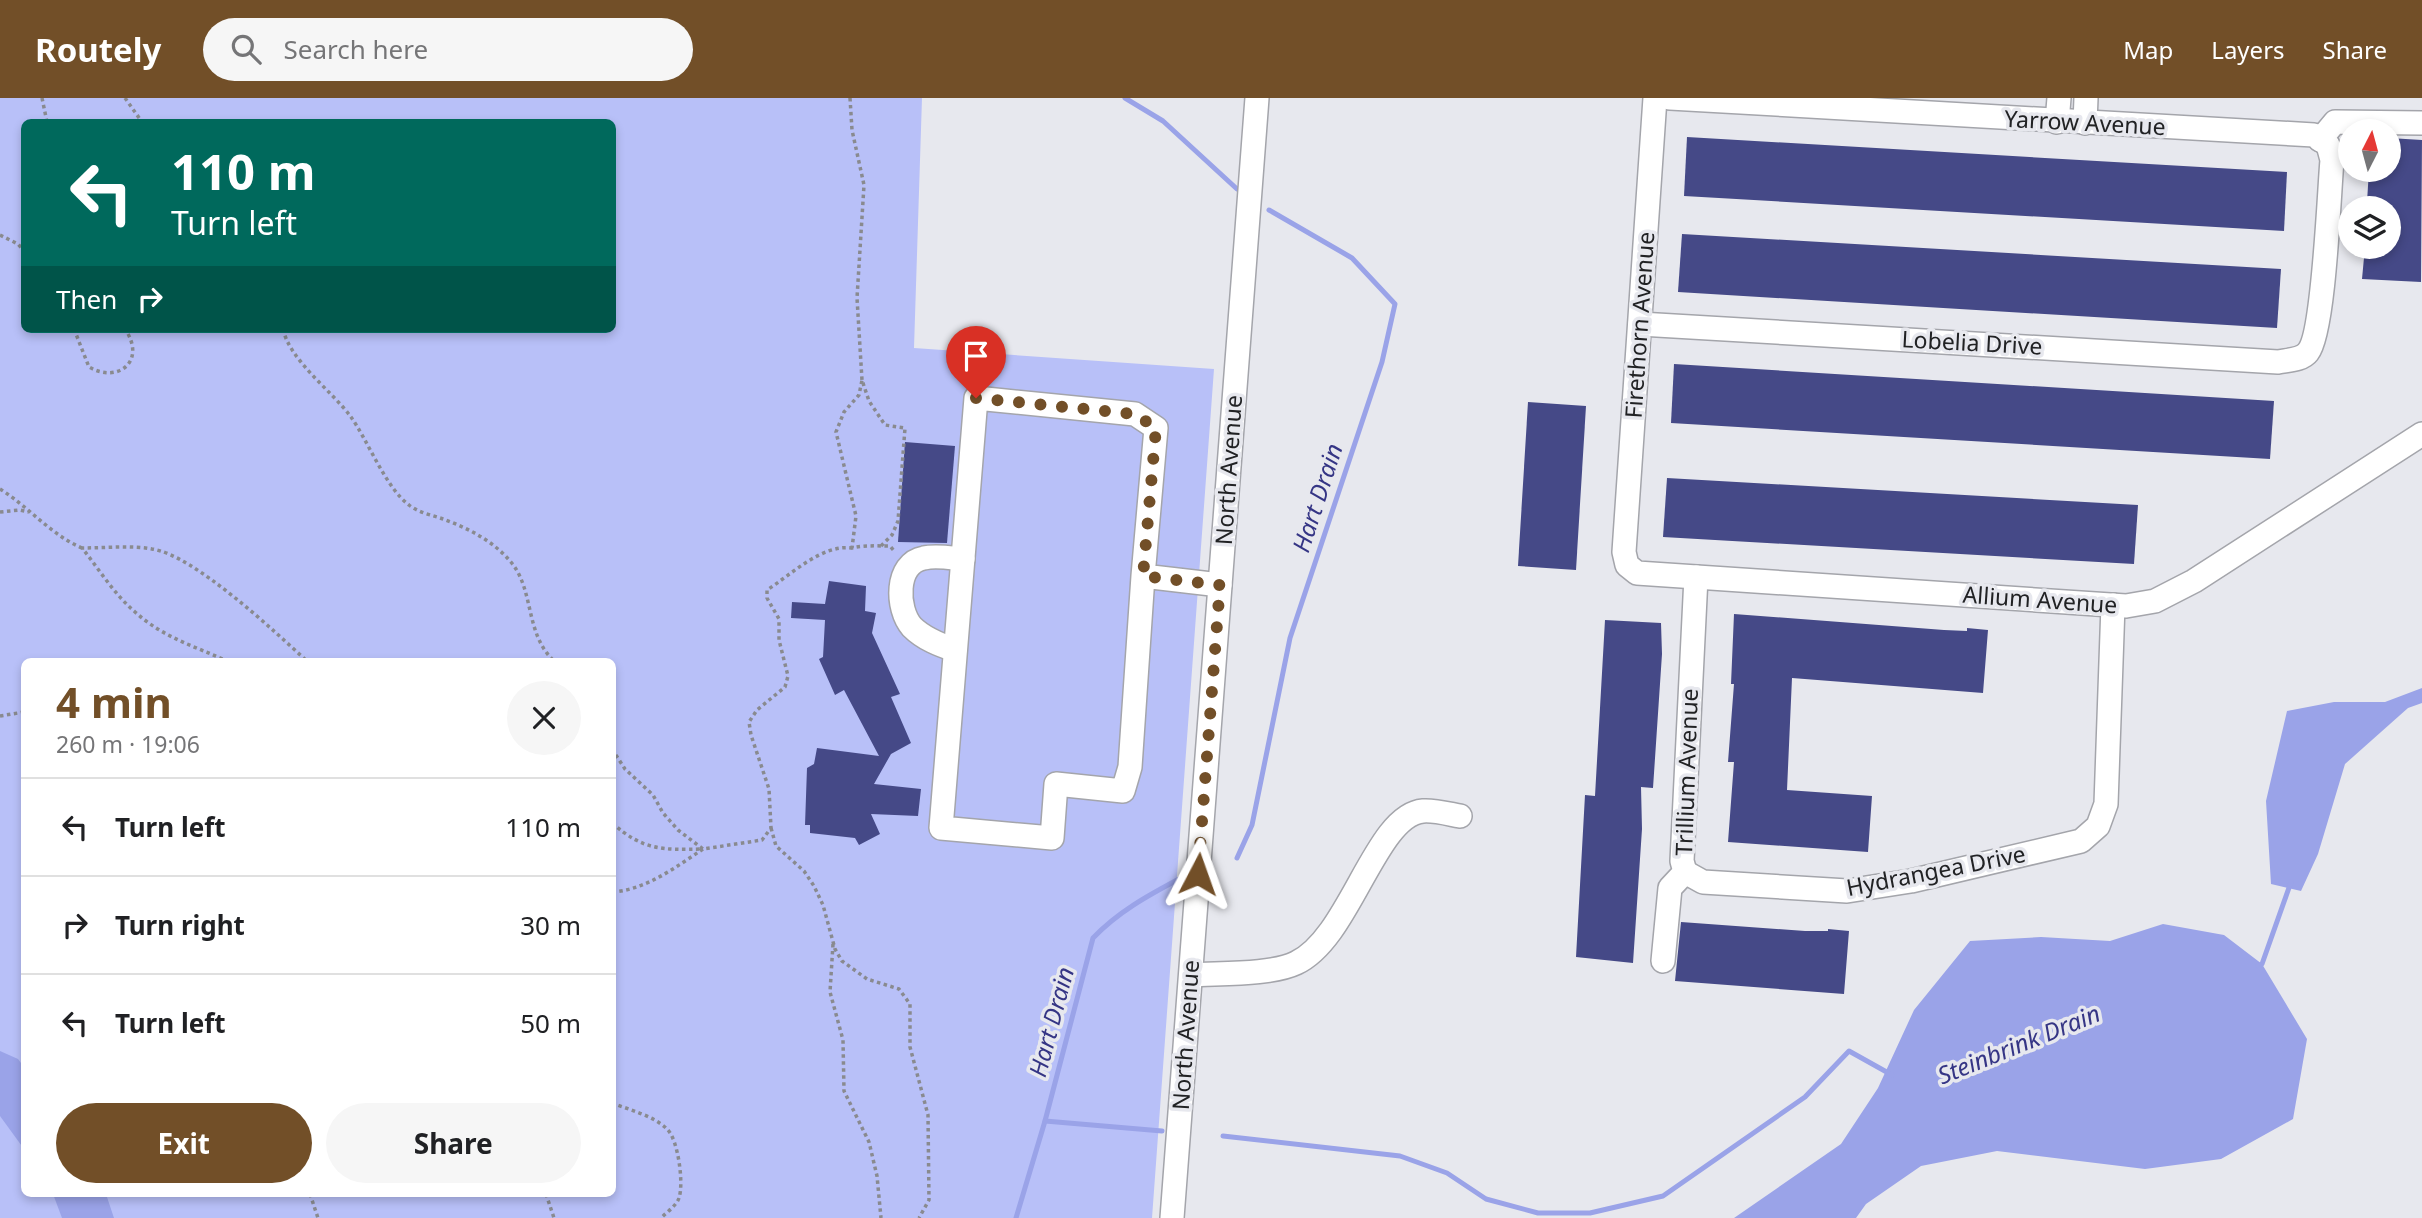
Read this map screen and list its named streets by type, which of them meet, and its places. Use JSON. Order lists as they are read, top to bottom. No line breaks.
{"streets":{"street":["Yarrow Avenue","Firethorn Avenue","Lobelia Drive","North Avenue","Allium Avenue","Trillium Avenue","Hydrangea Drive"]},"crossings":[["Yarrow Avenue","Lobelia Drive"],["Firethorn Avenue","Lobelia Drive"],["Firethorn Avenue","Allium Avenue"],["Allium Avenue","Trillium Avenue"],["Allium Avenue","Hydrangea Drive"],["Trillium Avenue","Hydrangea Drive"]],"water":["Hart Drain","Steinbrink Drain"],"north":"top","page":{"header":"Routely","search":"Search here","nav":["Map","Layers","Share"],"turn":["110 m","Turn left"],"then":"Then","heading":["4 min","260 m · 19:06"],"list":[{"name":"Turn left","value":"110 m"},{"name":"Turn right","value":"30 m"},{"name":"Turn left","value":"50 m"}],"buttons":["Exit","Share"]}}
